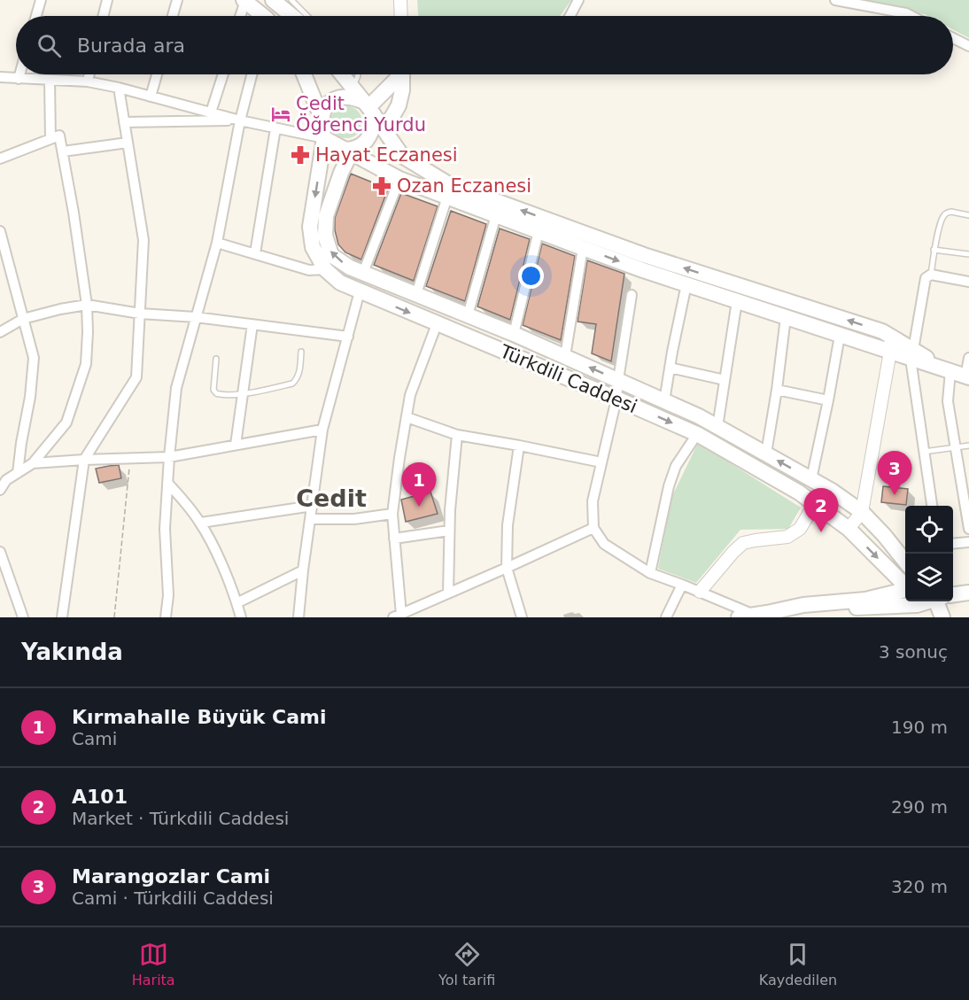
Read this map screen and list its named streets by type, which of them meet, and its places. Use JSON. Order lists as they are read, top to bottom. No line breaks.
{"streets":{"main road":["Türkdili Caddesi"]},"districts":["Cedit"],"places":{"hotel":["Cedit Öğrenci Yurdu"],"pharmacy":["Hayat Eczanesi","Ozan Eczanesi"]},"page":{"search":"Burada ara","pins":["3","1","2"],"heading":["Yakında","3 sonuç"],"list":[{"mark":"1","name":"Kırmahalle Büyük Cami","note":"Cami","value":"190 m"},{"mark":"2","name":"A101","note":"Market · Türkdili Caddesi","value":"290 m"},{"mark":"3","name":"Marangozlar Cami","note":"Cami · Türkdili Caddesi","value":"320 m"}],"nav":["Harita","Yol tarifi","Kaydedilen"]}}
